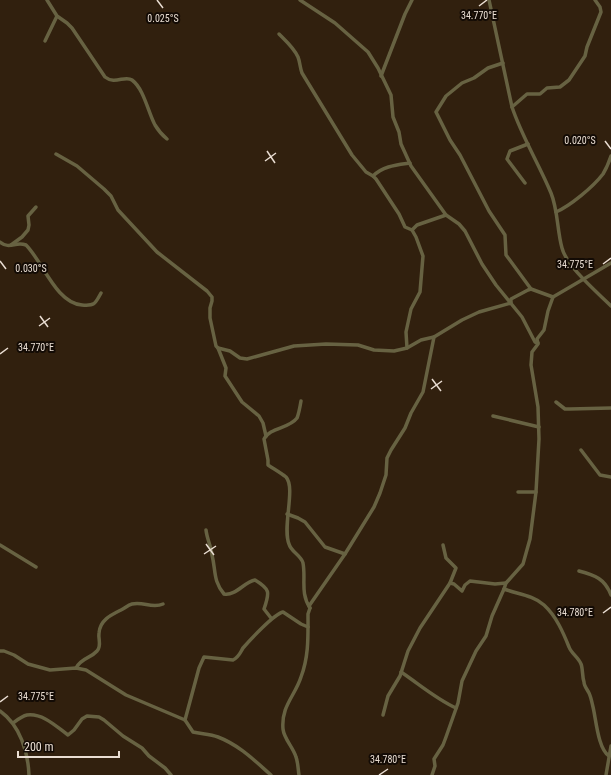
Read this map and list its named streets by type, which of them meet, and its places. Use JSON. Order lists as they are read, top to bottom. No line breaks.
{"scale_bar":"200 m","coordinates":["34.770°E","0.025°S","0.020°S","34.775°E","0.030°S","34.780°E"]}
